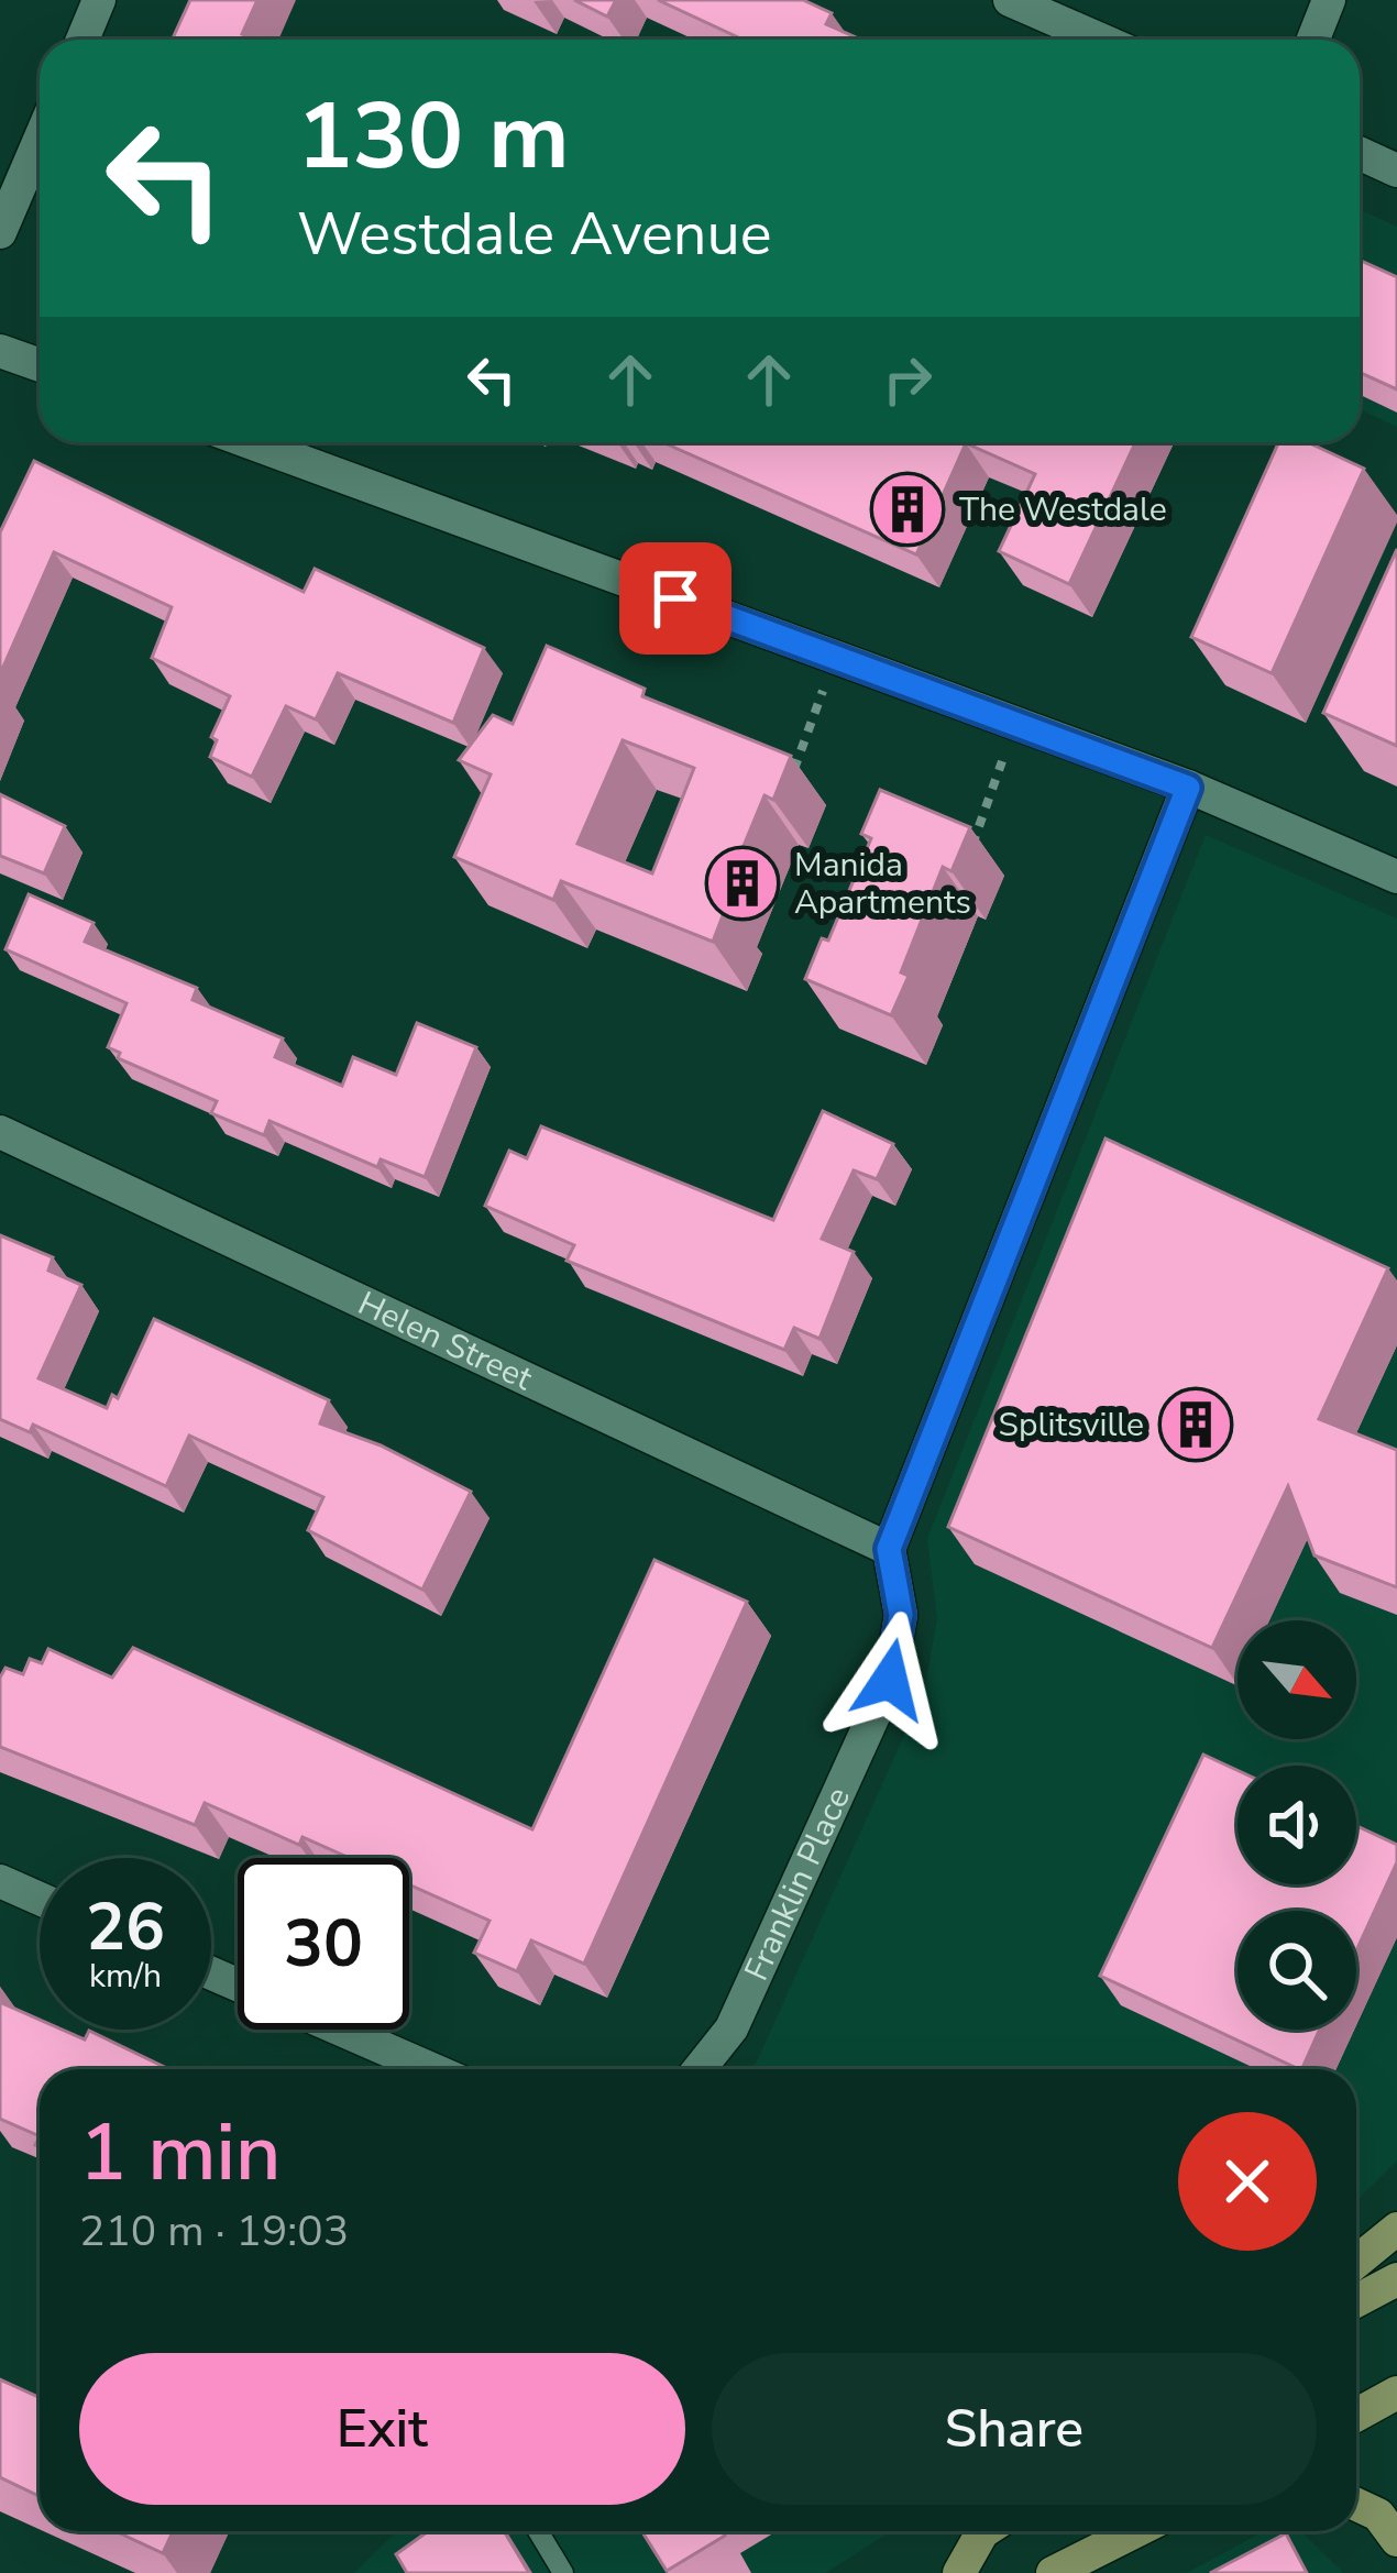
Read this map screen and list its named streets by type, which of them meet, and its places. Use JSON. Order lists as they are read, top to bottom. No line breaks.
{"streets":{"street":["Helen Street","Franklin Place"]},"crossings":[["Helen Street","Franklin Place"]],"places":{"building":["The Westdale","Manida Apartments","Splitsville"]},"north":"bottom right","page":{"turn":["130 m","Westdale Avenue"],"speed":"26 km/h","limit":"30","heading":["1 min","210 m · 19:03"],"buttons":["Exit","Share"]}}
